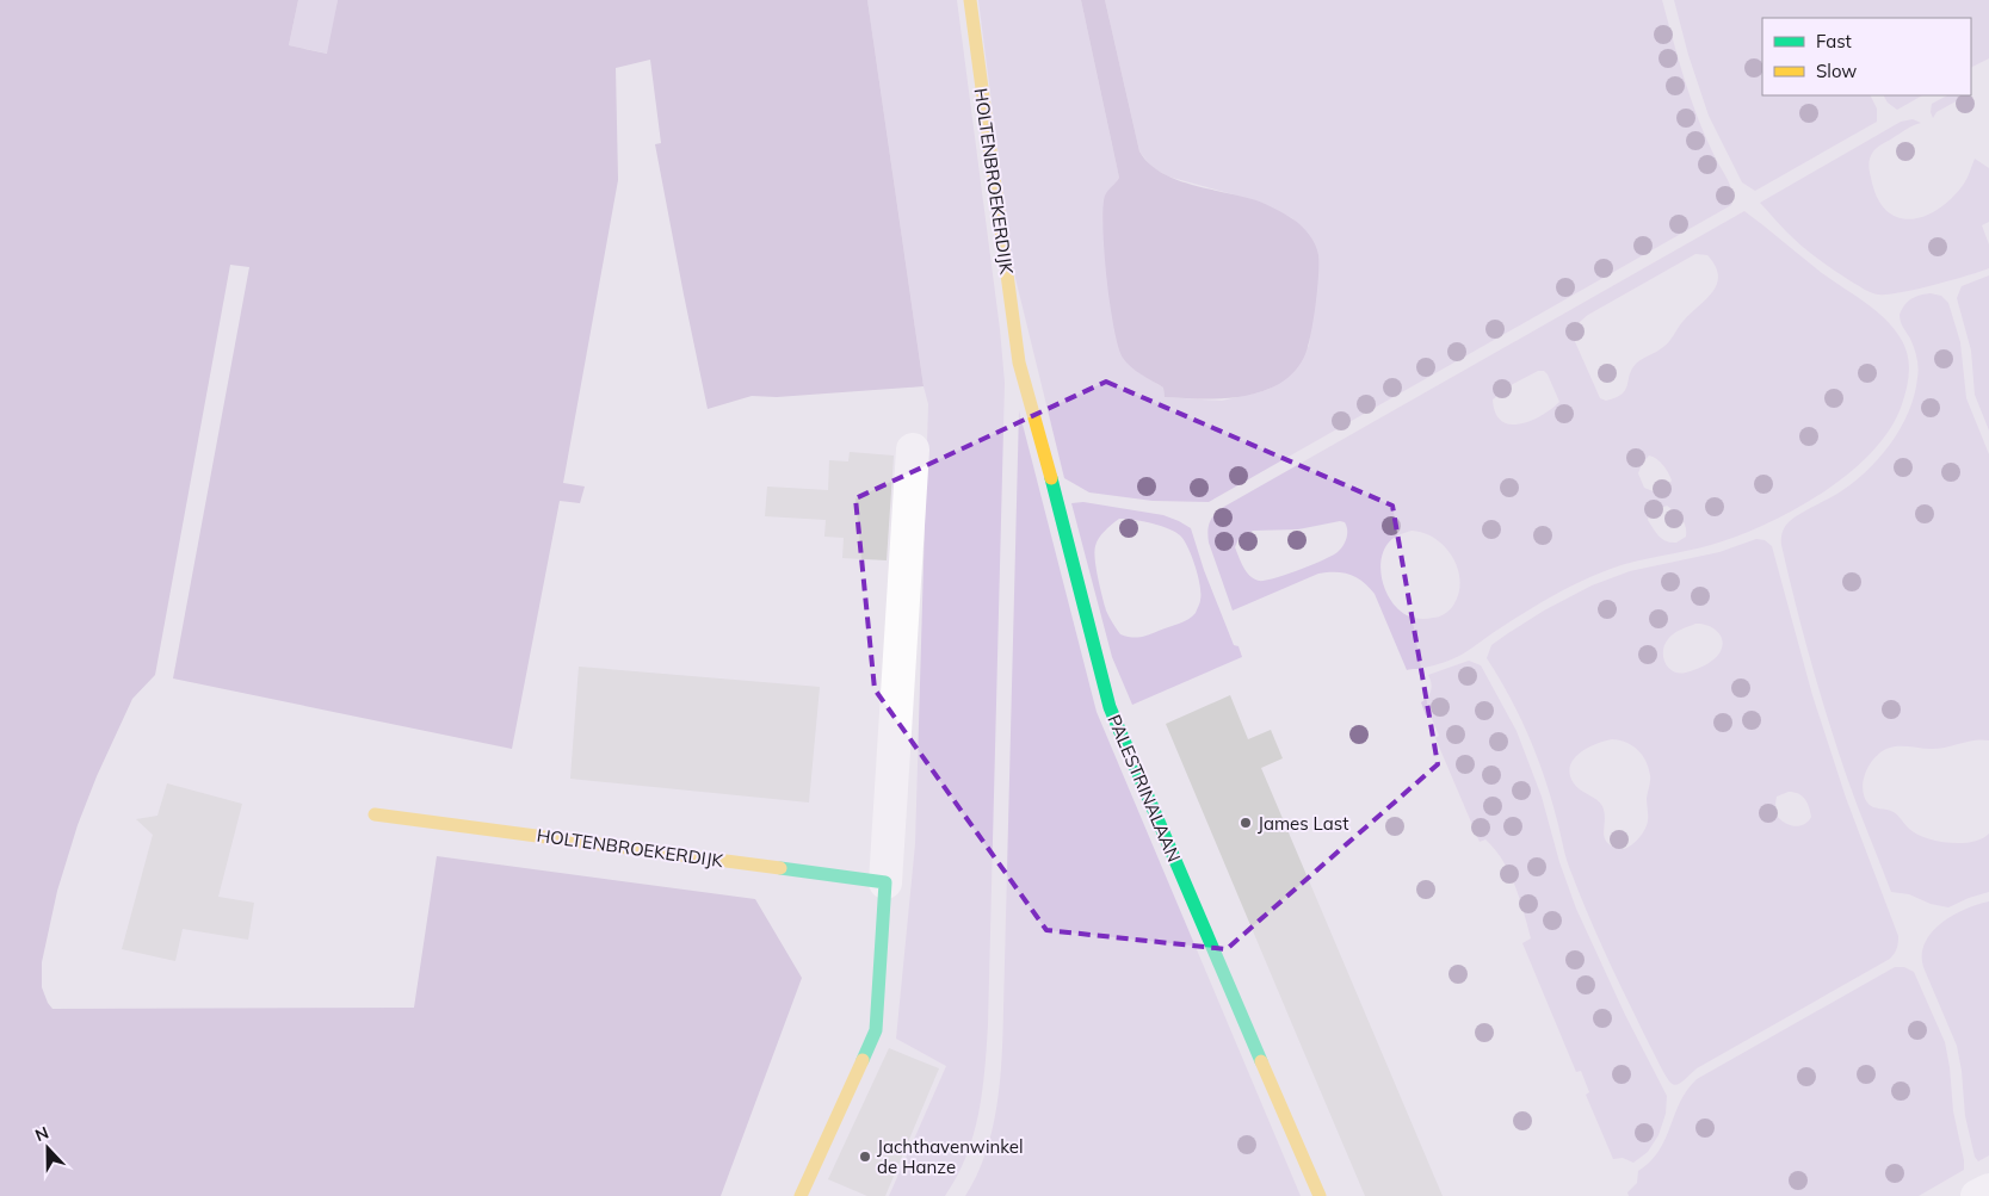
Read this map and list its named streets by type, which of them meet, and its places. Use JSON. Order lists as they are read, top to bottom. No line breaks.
{"streets":{"street":["HOLTENBROEKERDIJK","PALESTRINALAAN"]},"crossings":[["HOLTENBROEKERDIJK","PALESTRINALAAN"]],"places":["James Last","Jachthavenwinkel de Hanze"],"legend":["Fast","Slow"],"north":"top"}
